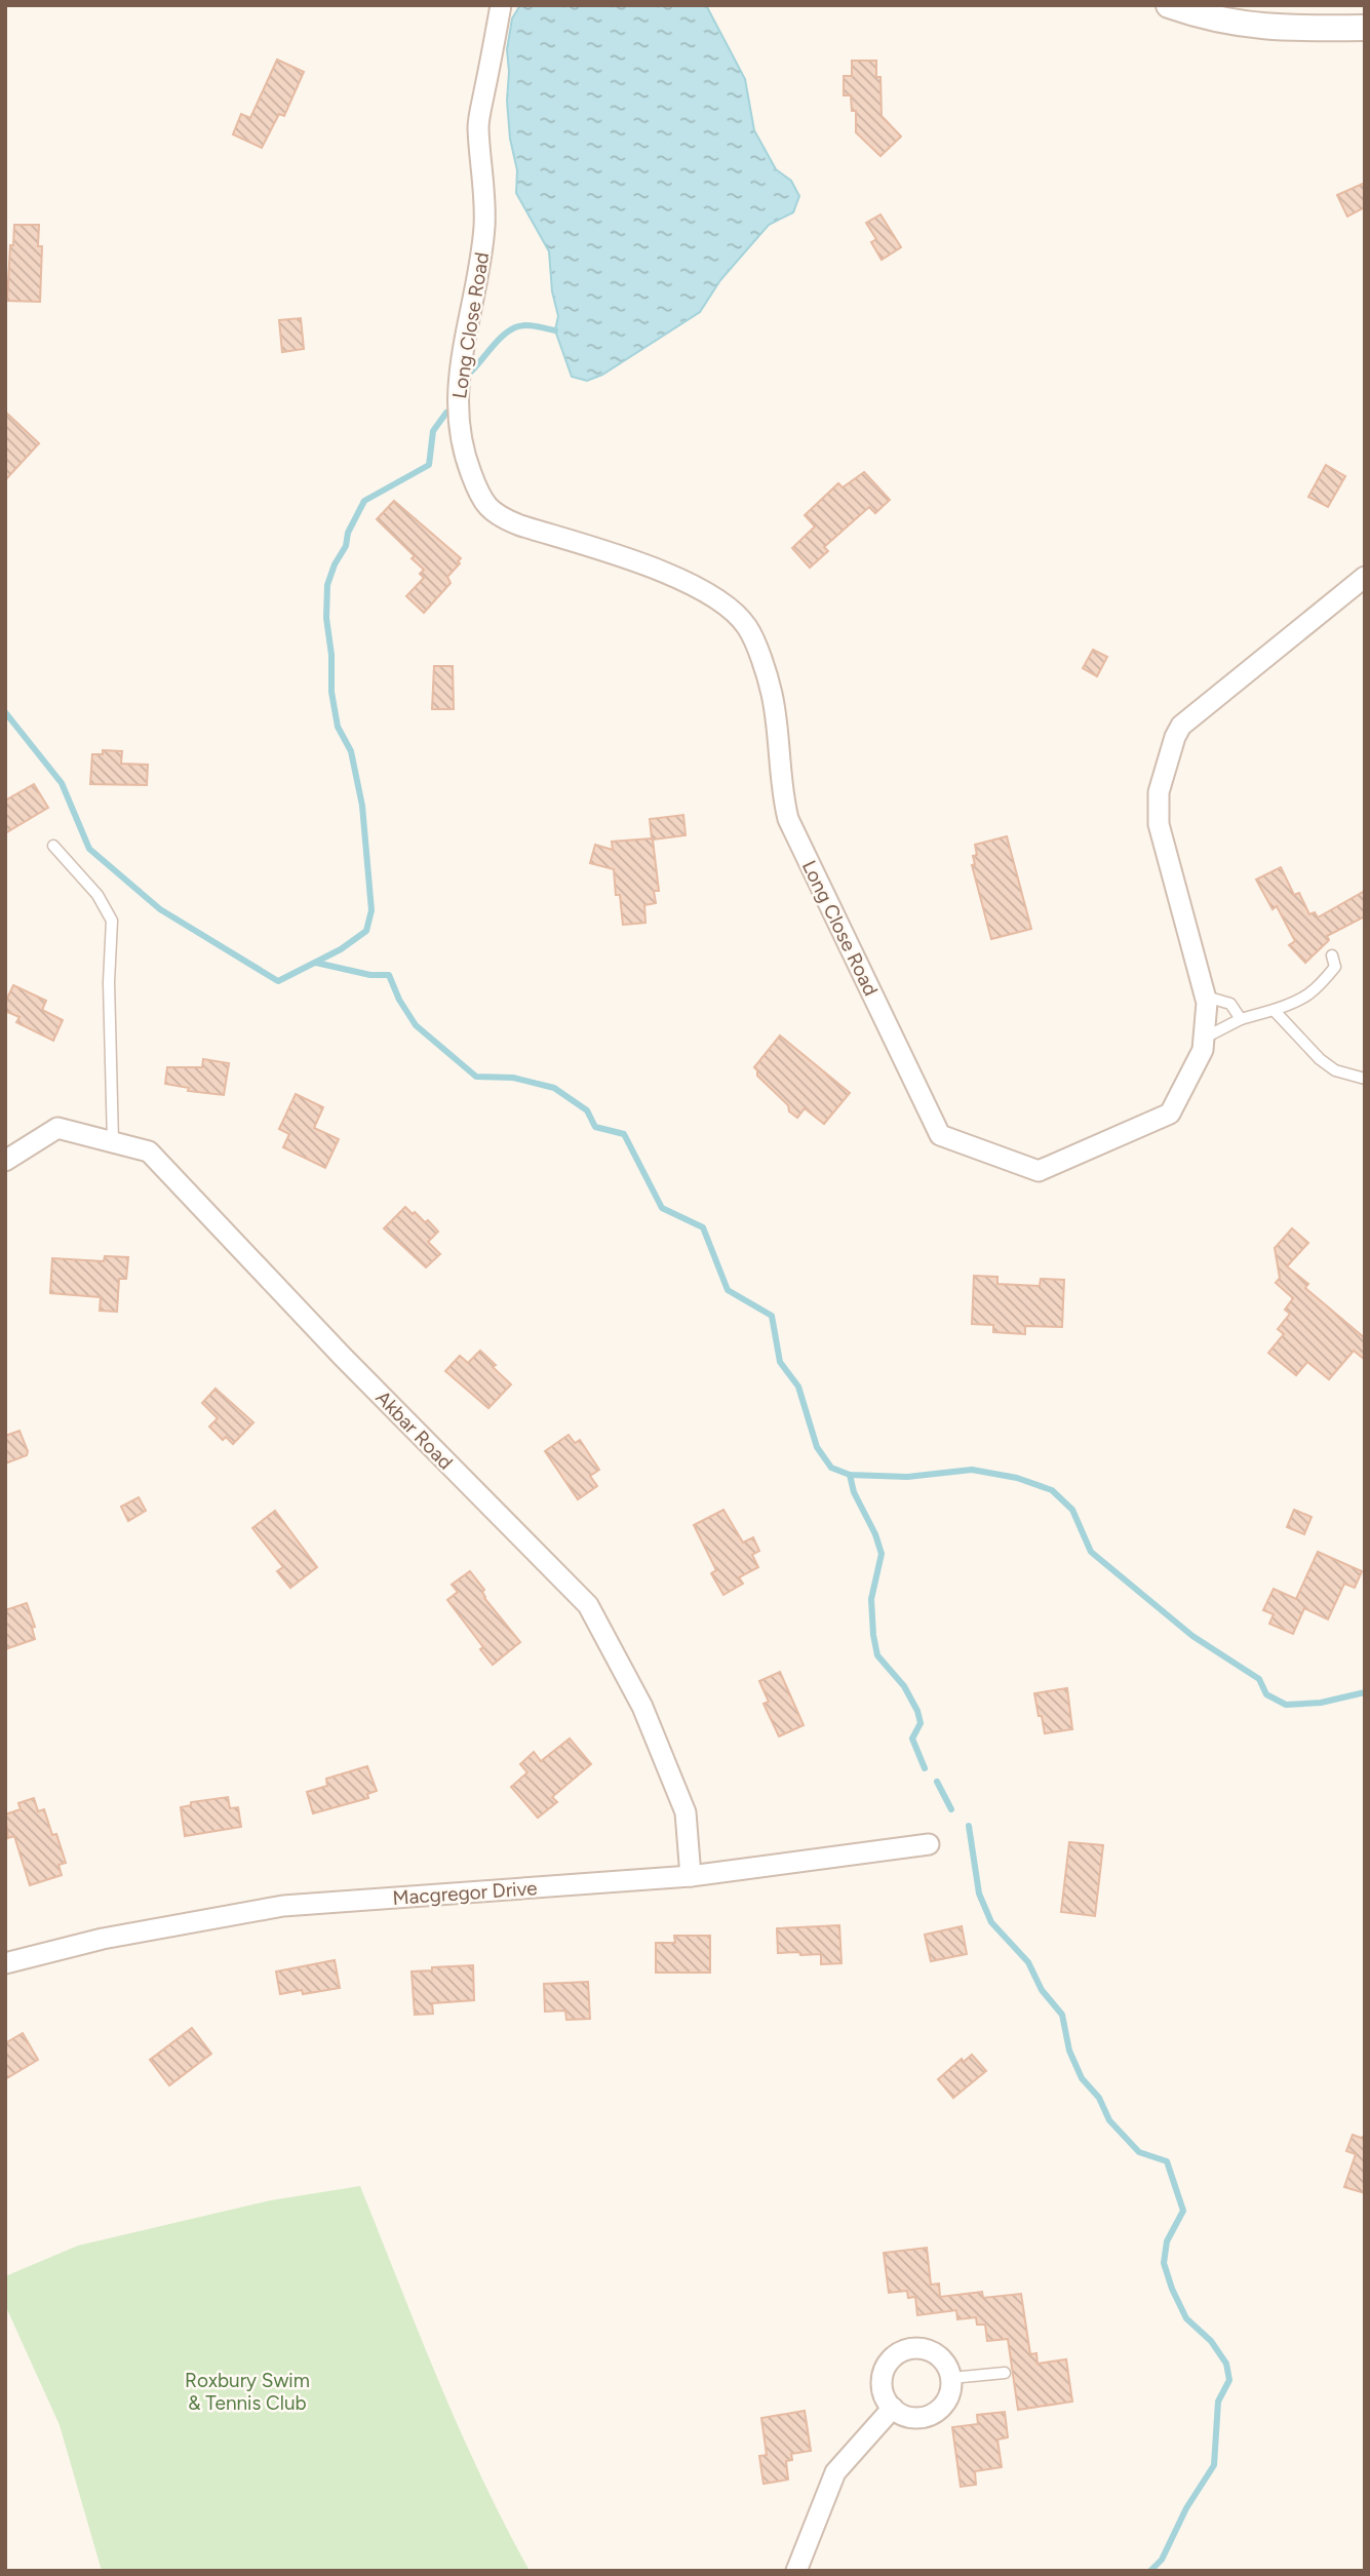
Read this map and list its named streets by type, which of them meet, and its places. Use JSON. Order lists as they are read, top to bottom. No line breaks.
{"streets":{"street":["Long Close Road","Akbar Road","Macgregor Drive"]},"crossings":[["Akbar Road","Macgregor Drive"]],"parks":["Roxbury Swim & Tennis Club"]}
